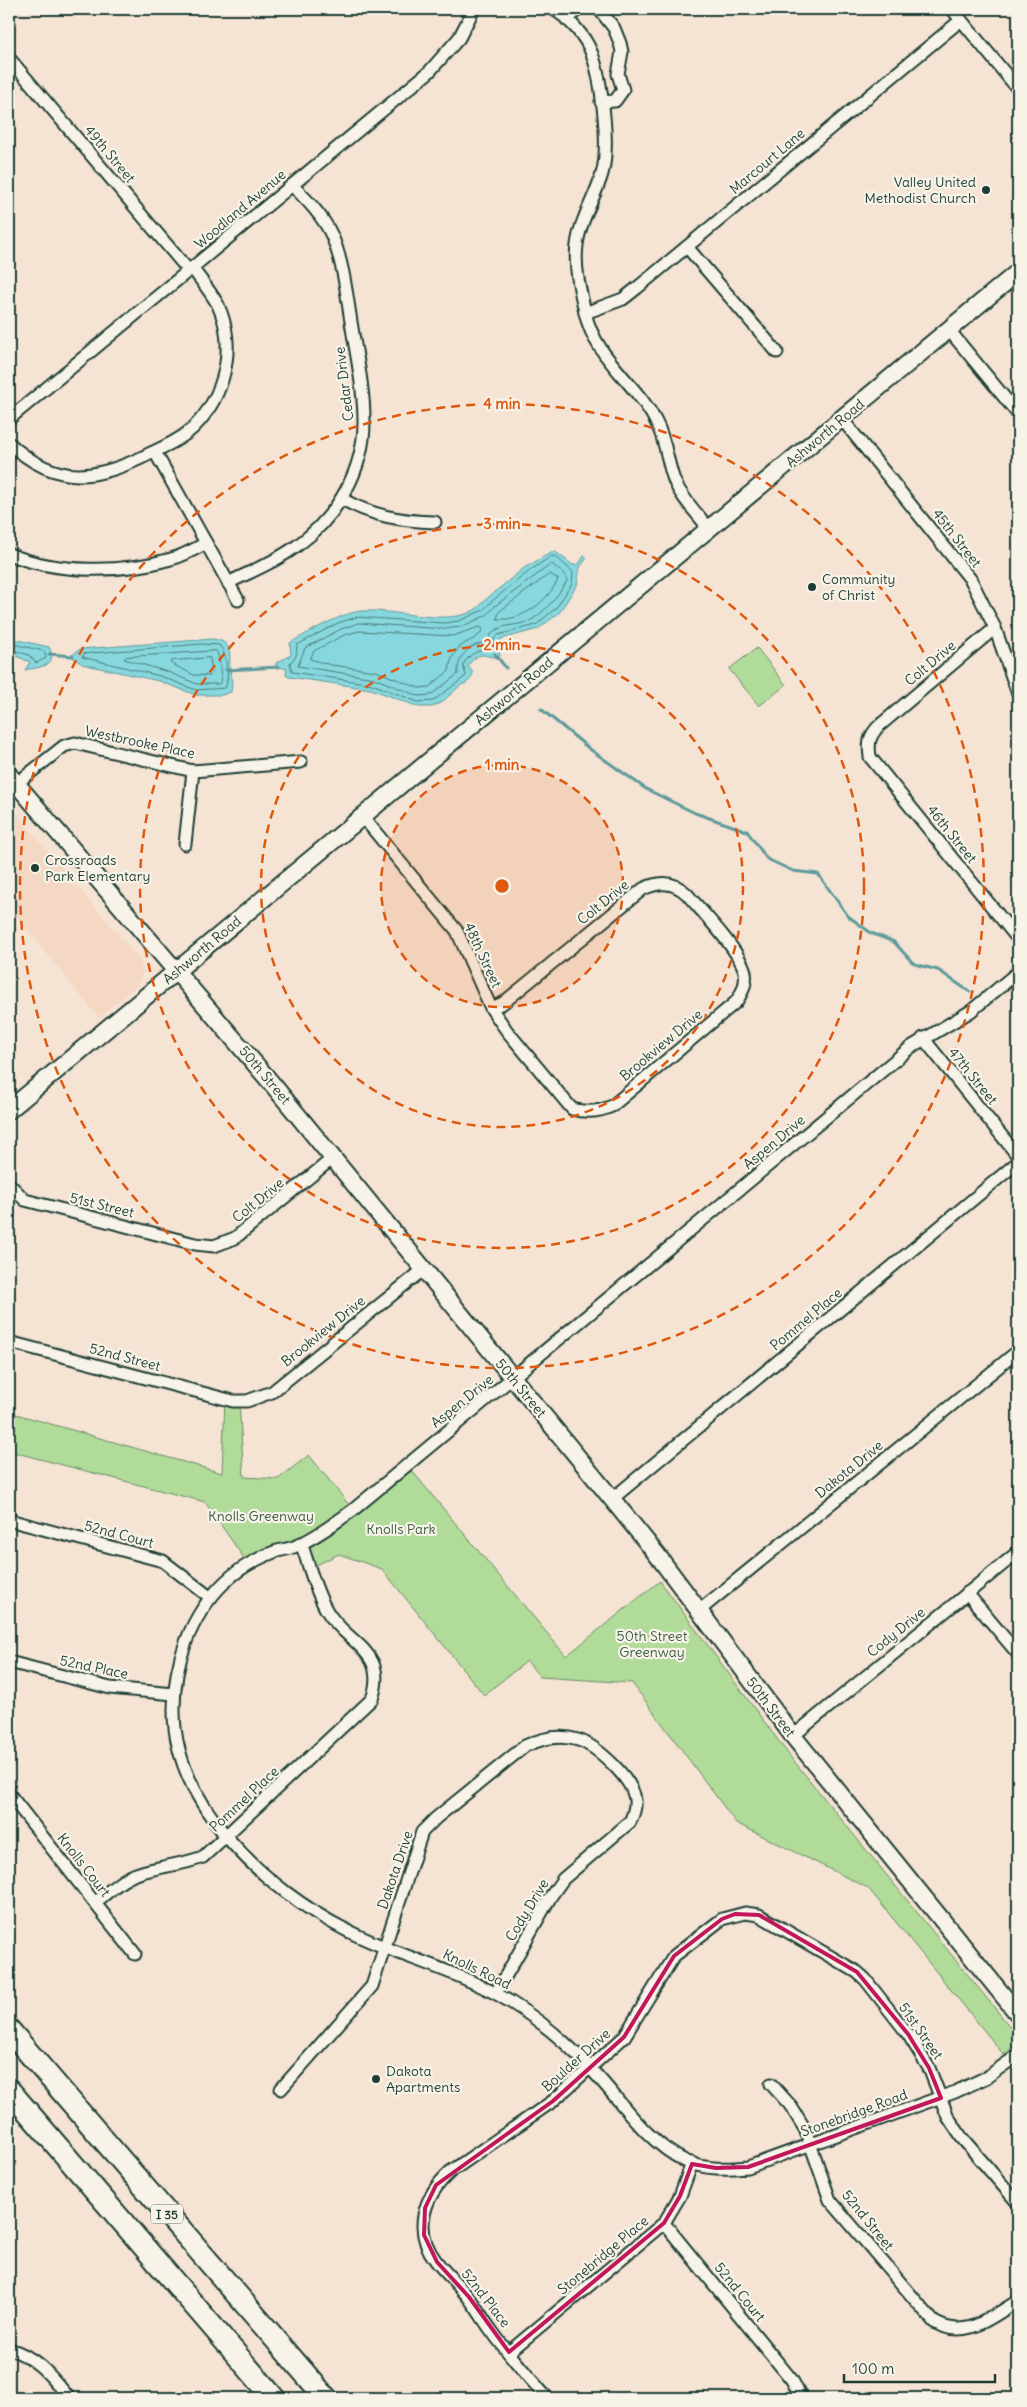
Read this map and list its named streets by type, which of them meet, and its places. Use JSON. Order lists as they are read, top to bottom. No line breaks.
{"streets":{"highway":["I 35"],"main road":["Ashworth Road","50th Street"],"street":["49th Street","Marcourt Lane","Woodland Avenue","Cedar Drive","45th Street","Colt Drive","Westbrooke Place","46th Street","48th Street","Brookview Drive","47th Street","Aspen Drive","51st Street","Pommel Place","52nd Street","Dakota Drive","52nd Court","Cody Drive","52nd Place","Knolls Court","Knolls Road","Boulder Drive","Stonebridge Road","Stonebridge Place"]},"crossings":[["49th Street","Woodland Avenue"],["Woodland Avenue","Cedar Drive"],["Ashworth Road","45th Street"],["Ashworth Road","48th Street"],["Ashworth Road","50th Street"],["45th Street","Colt Drive"],["Colt Drive","46th Street"],["Colt Drive","48th Street"],["Colt Drive","Brookview Drive"],["Colt Drive","50th Street"],["Colt Drive","51st Street"],["Westbrooke Place","50th Street"],["48th Street","Brookview Drive"],["Brookview Drive","50th Street"],["Brookview Drive","52nd Street"],["50th Street","Aspen Drive"],["50th Street","Pommel Place"],["50th Street","Dakota Drive"],["50th Street","Cody Drive"],["47th Street","Aspen Drive"],["Aspen Drive","Pommel Place"],["Aspen Drive","52nd Court"],["Aspen Drive","52nd Place"],["Aspen Drive","Knolls Road"],["51st Street","Boulder Drive"],["51st Street","Stonebridge Road"],["Pommel Place","Knolls Court"],["Pommel Place","Knolls Road"],["52nd Street","Stonebridge Road"],["Dakota Drive","Cody Drive"],["Dakota Drive","Knolls Road"],["52nd Court","Stonebridge Place"],["Cody Drive","Knolls Road"],["52nd Place","Boulder Drive"],["52nd Place","Stonebridge Place"],["Knolls Road","Boulder Drive"],["Knolls Road","Stonebridge Road"],["Knolls Road","Stonebridge Place"],["Stonebridge Road","Stonebridge Place"]],"parks":["Knolls Greenway","Knolls Park","50th Street Greenway"],"places":["Valley United Methodist Church","Community of Christ","Crossroads Park Elementary","Dakota Apartments"],"scale_bar":"100 m","rings":["4 min","3 min","2 min","1 min"]}
